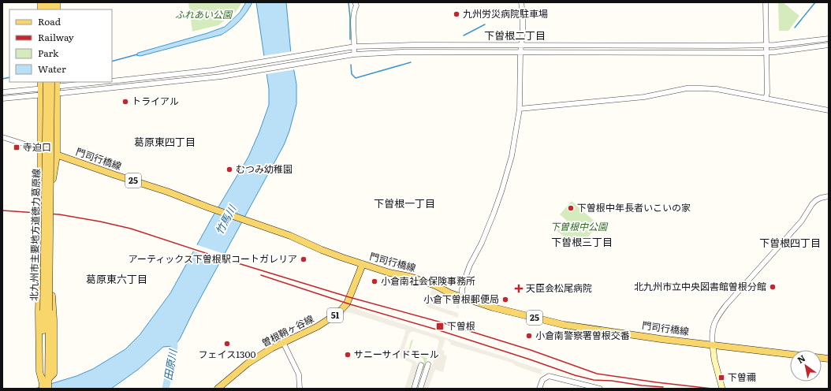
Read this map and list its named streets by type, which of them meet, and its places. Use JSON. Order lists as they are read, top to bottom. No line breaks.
{"streets":{"main road":["門司行橋線","25","北九州市主要地方道徳力葛原線","51","曽根鞘ヶ谷線"]},"crossings":[["門司行橋線","曽根鞘ヶ谷線"]],"districts":["下曽根二丁目","葛原東四丁目","下曽根一丁目","下曽根三丁目","下曽根四丁目","葛原東六丁目"],"water":["竹馬川","田原川"],"parks":["ふれあい公園","下曽根中公園"],"places":{"other":["九州労災病院駐車場","トライアル","むつみ幼稚園","下曽根中年長者いこいの家","アーティックス下曽根駅コートガレリア","小倉南社会保険事務所","北九州市立中央図書館曽根分館","小倉下曽根郵便局","小倉南警察署曽根交番","フェイス1300","サニーサイドモール"],"transit":["寺迫口","下曽根","下曽禰"],"health":["天臣会松尾病院"]},"legend":["Road","Railway","Park","Water"],"north":"top left"}
